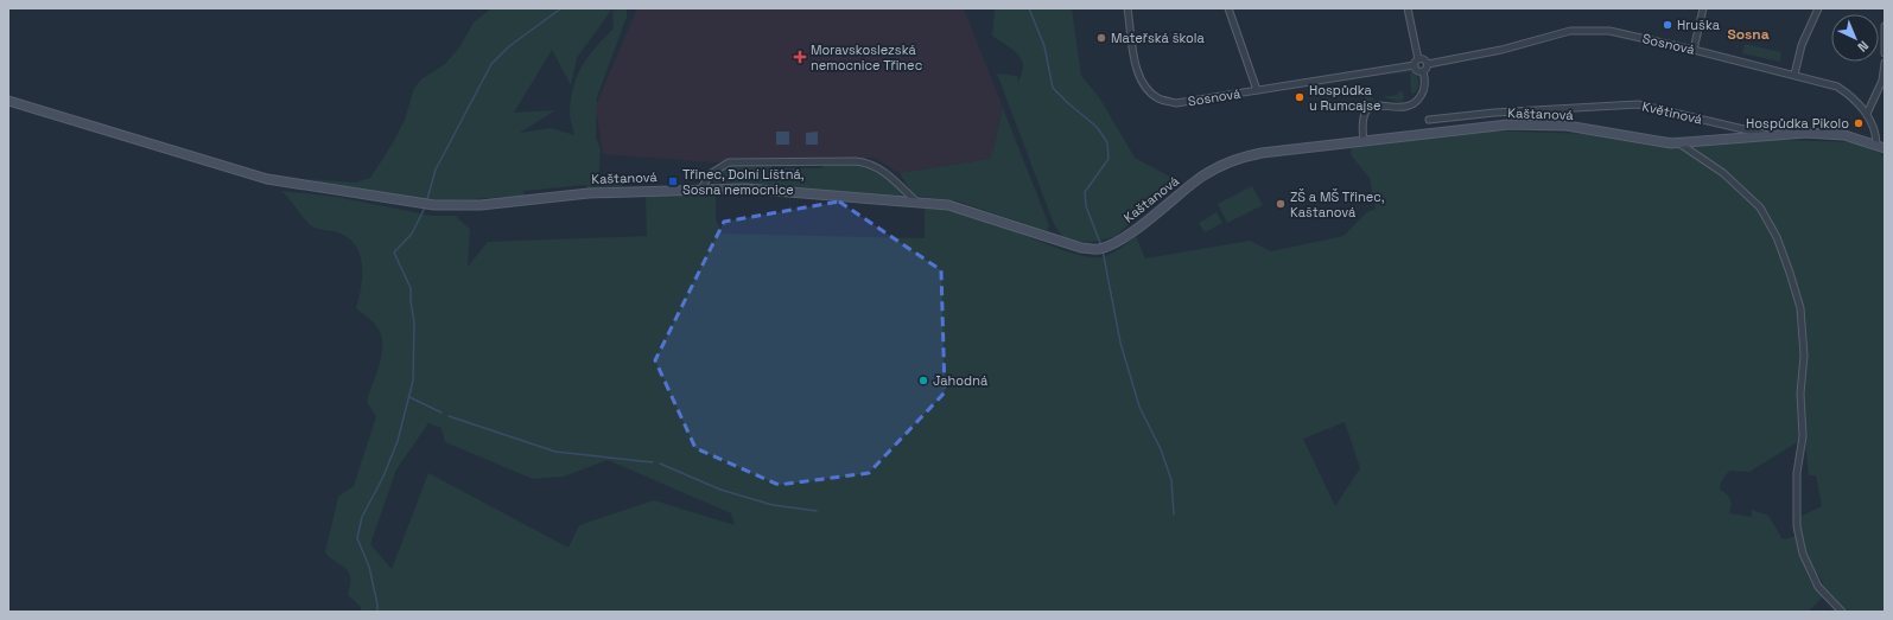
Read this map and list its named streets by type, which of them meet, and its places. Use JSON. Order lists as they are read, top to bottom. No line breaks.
{"streets":{"street":["Sosnová","Květinová","Kaštanová"]},"crossings":[["Sosnová","Kaštanová"],["Květinová","Kaštanová"]],"districts":["Sosna"],"places":{"other":["Hruška","Mateřská škola","Hospůdka u Rumcajse","Hospůdka Pikolo","ZŠ a MŠ Třinec, Kaštanová","Jahodná"],"health":["Moravskoslezská nemocnice Třinec"],"transit":["Třinec, Dolní Líštná, Sosna nemocnice"]},"north":"bottom right"}
